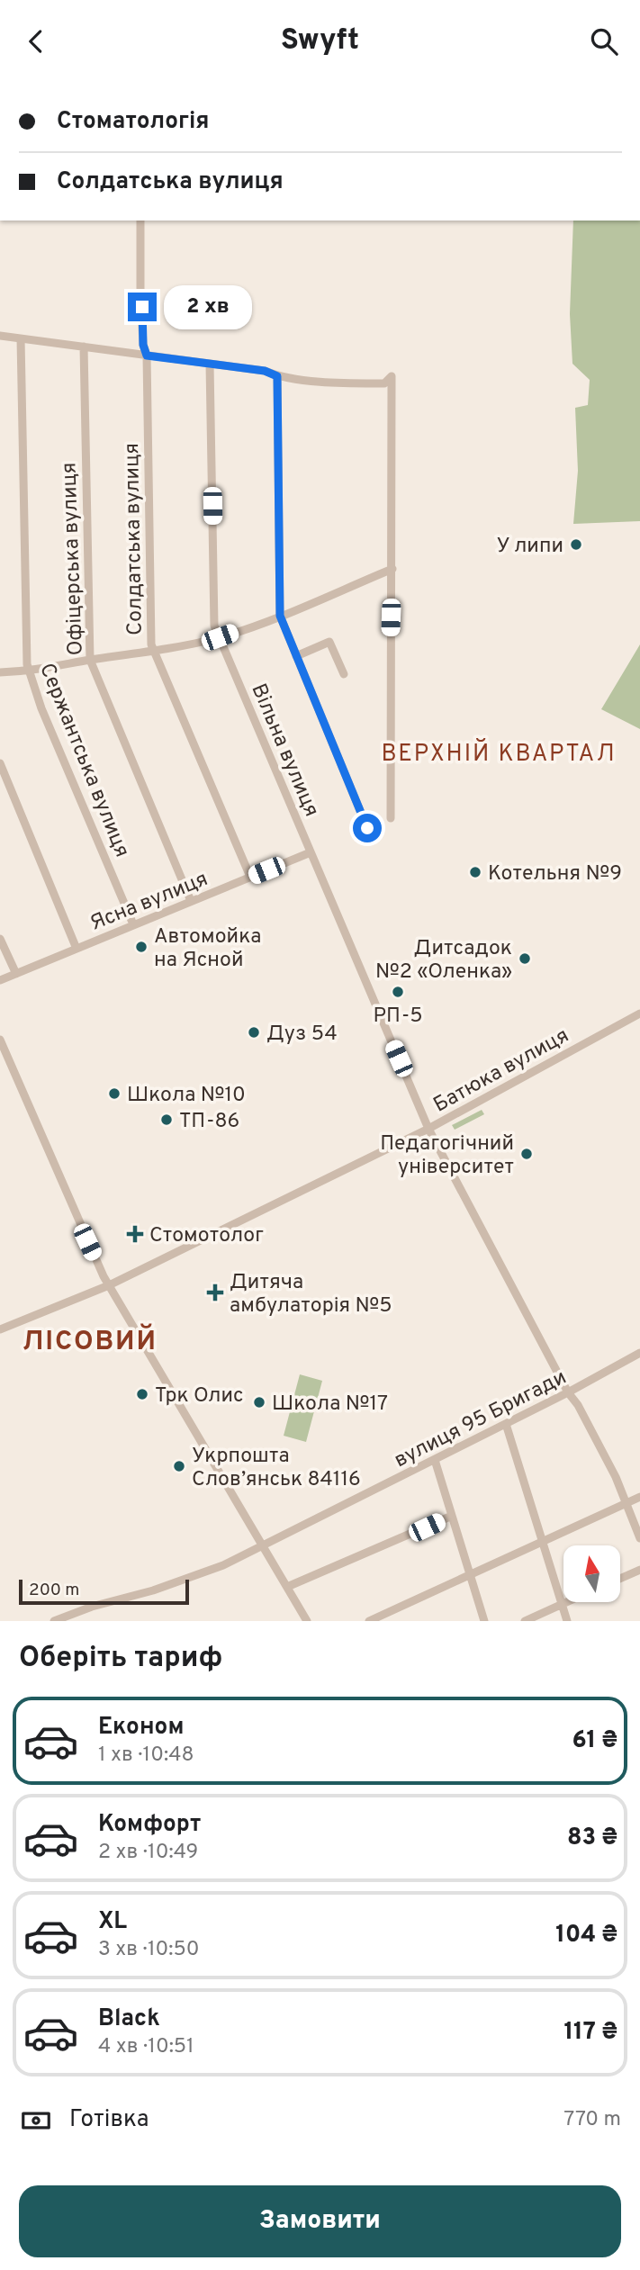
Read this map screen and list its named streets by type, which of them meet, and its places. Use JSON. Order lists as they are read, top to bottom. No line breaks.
{"streets":{"street":["Солдатська вулиця","Офіцерська вулиця","Вільна вулиця","Сержантська вулиця","Ясна вулиця","Батюка вулиця","вулиця 95 Бригади"]},"crossings":[["Солдатська вулиця","Ясна вулиця"],["Офіцерська вулиця","Ясна вулиця"],["Вільна вулиця","Ясна вулиця"],["Вільна вулиця","Батюка вулиця"],["Вільна вулиця","вулиця 95 Бригади"],["Сержантська вулиця","Ясна вулиця"]],"districts":["ВЕРХНІЙ КВАРТАЛ","ЛІСОВИЙ"],"places":{"other":["У липи","Котельня №9","Автомойка на Ясной","Дитсадок №2 «Оленка»","РП-5","Дуз 54","Школа №10","ТП-86","Педагогічний університет","Трк Олис","Школа №17","Укрпошта Слов’янськ 84116"],"health":["Стомотолог","Дитяча амбулаторія №5"]},"scale_bar":"200 m","north":"top","page":{"header":"Swyft","banner":["Стоматологія","Солдатська вулиця"],"bubble":"2 хв","scale":"200 m","heading":"Оберіть тариф","list":[{"name":"Економ","note":"1 хв · 10:48","value":"61 ₴"},{"name":"Комфорт","note":"2 хв · 10:49","value":"83 ₴"},{"name":"XL","note":"3 хв · 10:50","value":"104 ₴"},{"name":"Black","note":"4 хв · 10:51","value":"117 ₴"}],"pay":["Готівка","770 m"],"buttons":"Замовити"}}
